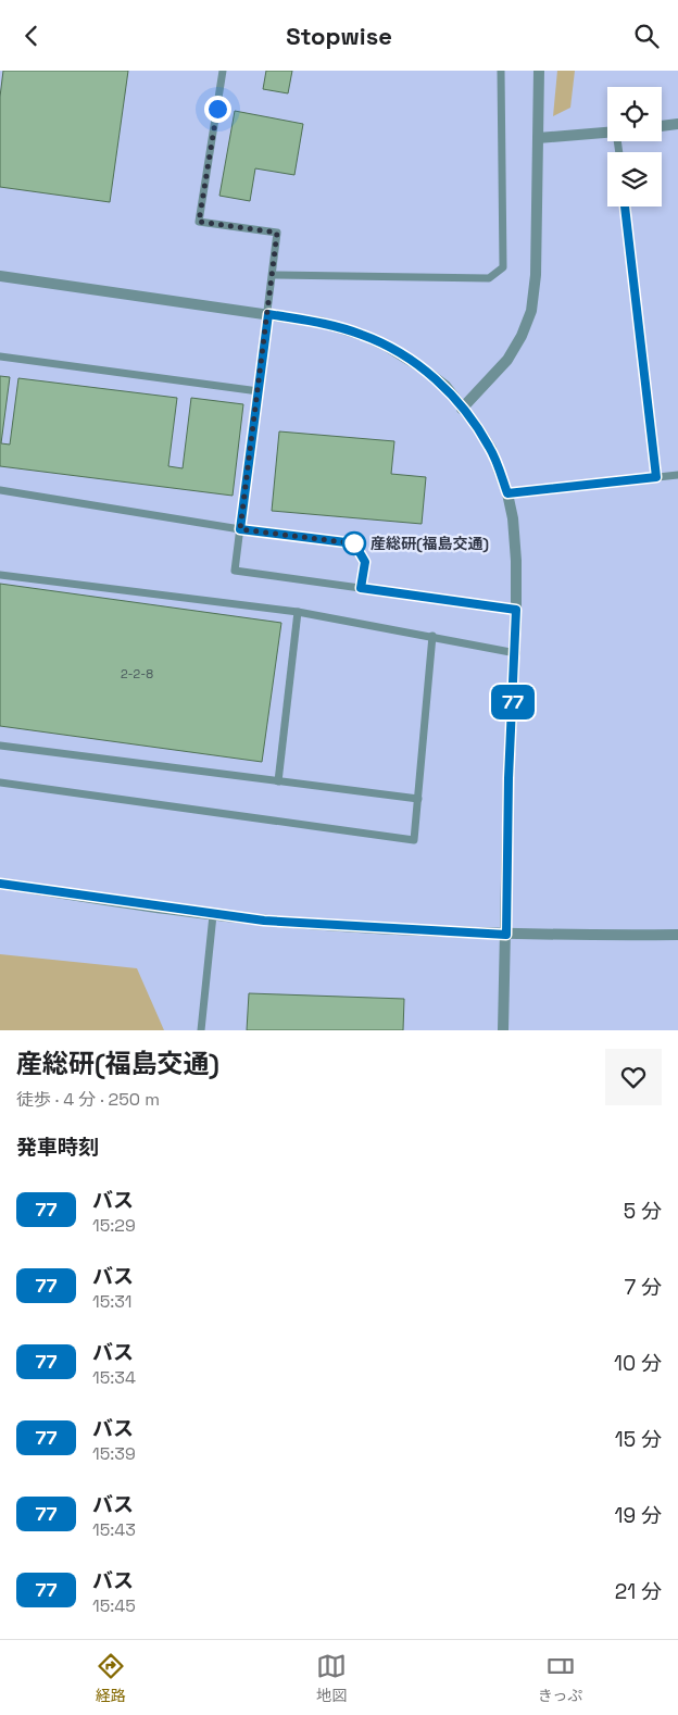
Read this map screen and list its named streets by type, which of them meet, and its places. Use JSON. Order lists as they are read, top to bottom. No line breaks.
{"places":["産総研(福島交通)"],"lines":["bus line 77"],"house_numbers":["2-2-8"],"page":{"header":"Stopwise","on_map":"77","heading":[["産総研(福島交通)","徒歩 · 4 分 · 250 m"],"発車時刻"],"list":[{"mark":"77","name":"バス","note":"15:29","value":"5 分"},{"mark":"77","name":"バス","note":"15:31","value":"7 分"},{"mark":"77","name":"バス","note":"15:34","value":"10 分"},{"mark":"77","name":"バス","note":"15:39","value":"15 分"},{"mark":"77","name":"バス","note":"15:43","value":"19 分"},{"mark":"77","name":"バス","note":"15:45","value":"21 分"}],"tabs":["経路","地図","きっぷ"]}}
